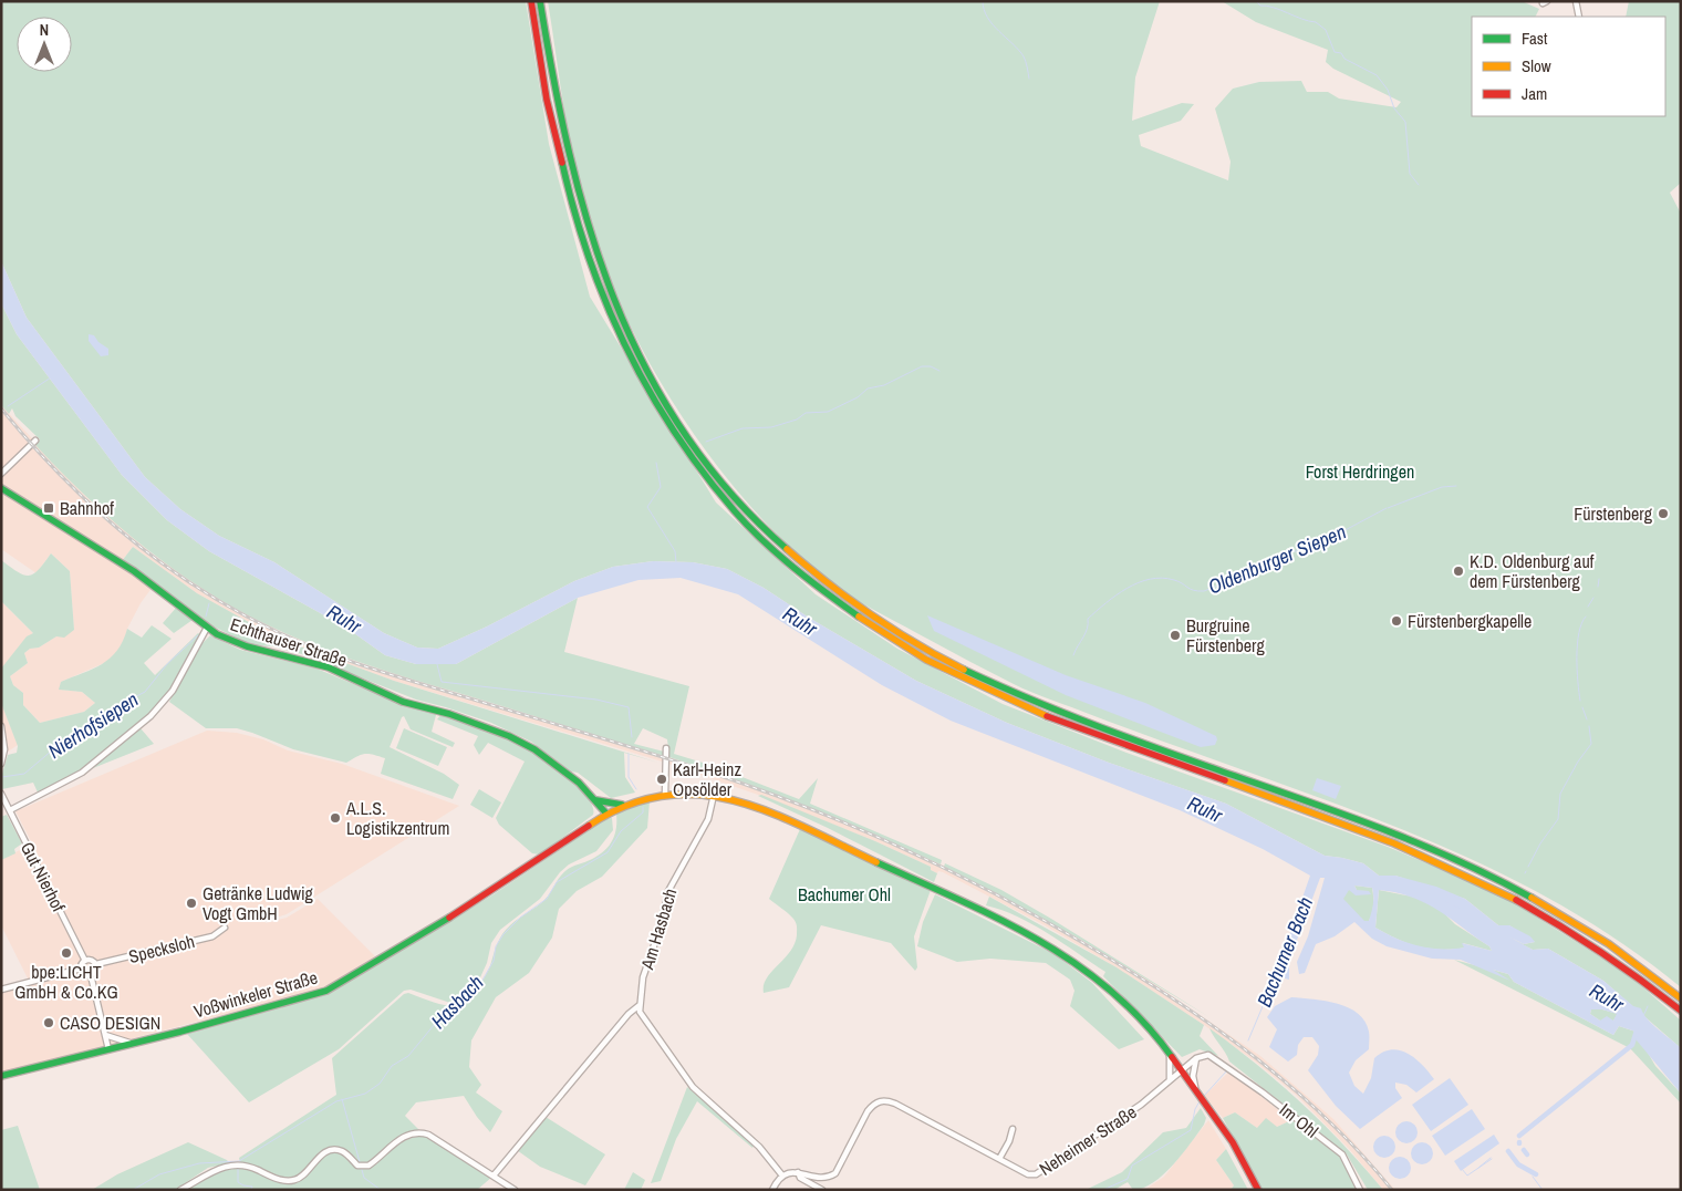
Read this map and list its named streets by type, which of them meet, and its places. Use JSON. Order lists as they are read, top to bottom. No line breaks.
{"streets":{"main road":["Echthauser Straße","Voßwinkeler Straße"],"street":["Gut Nierhof","Am Hasbach","Specksloh","Im Ohl","Neheimer Straße"]},"crossings":[["Echthauser Straße","Voßwinkeler Straße"],["Gut Nierhof","Specksloh"],["Im Ohl","Neheimer Straße"]],"water":["Oldenburger Siepen","Ruhr","Nierhofsiepen","Bachumer Bach","Hasbach"],"parks":["Forst Herdringen","Bachumer Ohl"],"places":{"transit":["Bahnhof"],"other":["Fürstenberg","K.D. Oldenburg auf dem Fürstenberg","Fürstenbergkapelle","Burgruine Fürstenberg","Karl-Heinz Opsölder","A.L.S. Logistikzentrum","Getränke Ludwig Vogt GmbH","bpe:LICHT GmbH & Co.KG","CASO DESIGN"]},"legend":["Fast","Slow","Jam"],"north":"top"}
